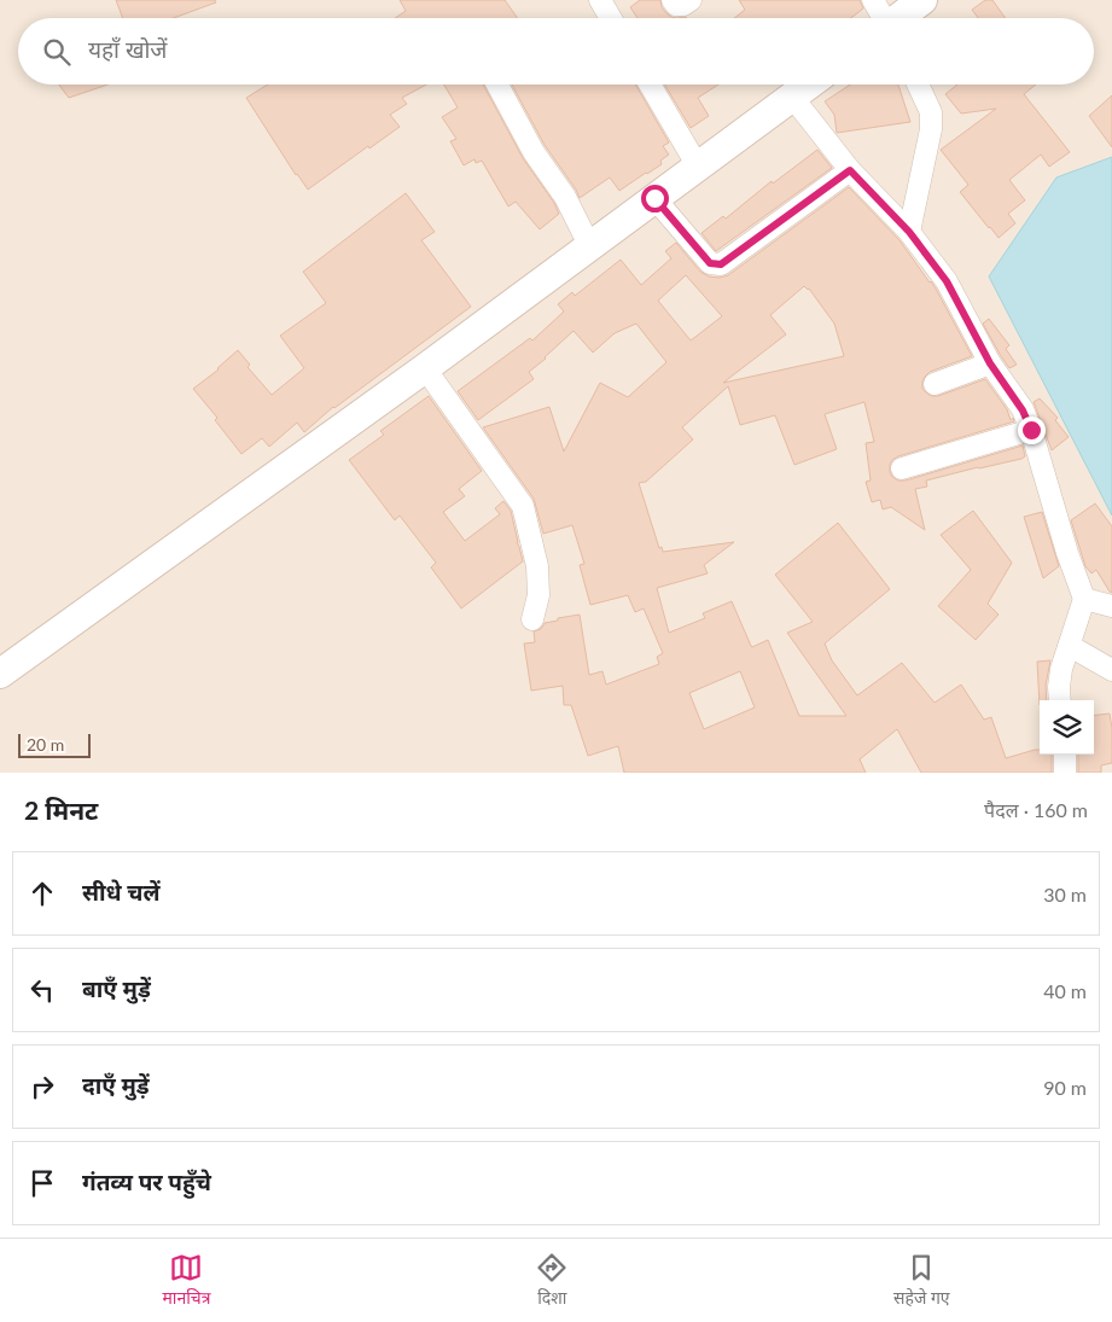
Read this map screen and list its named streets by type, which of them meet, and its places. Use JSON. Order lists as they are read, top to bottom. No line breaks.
{"scale_bar":"20 m","page":{"search":"यहाँ खोजें","scale":"20 m","heading":["2 मिनट","पैदल · 160 m"],"list":[["सीधे चलें","30 m"],["बाएँ मुड़ें","40 m"],["दाएँ मुड़ें","90 m"],"गंतव्य पर पहुँचे"],"nav":["मानचित्र","दिशा","सहेजे गए"]}}
